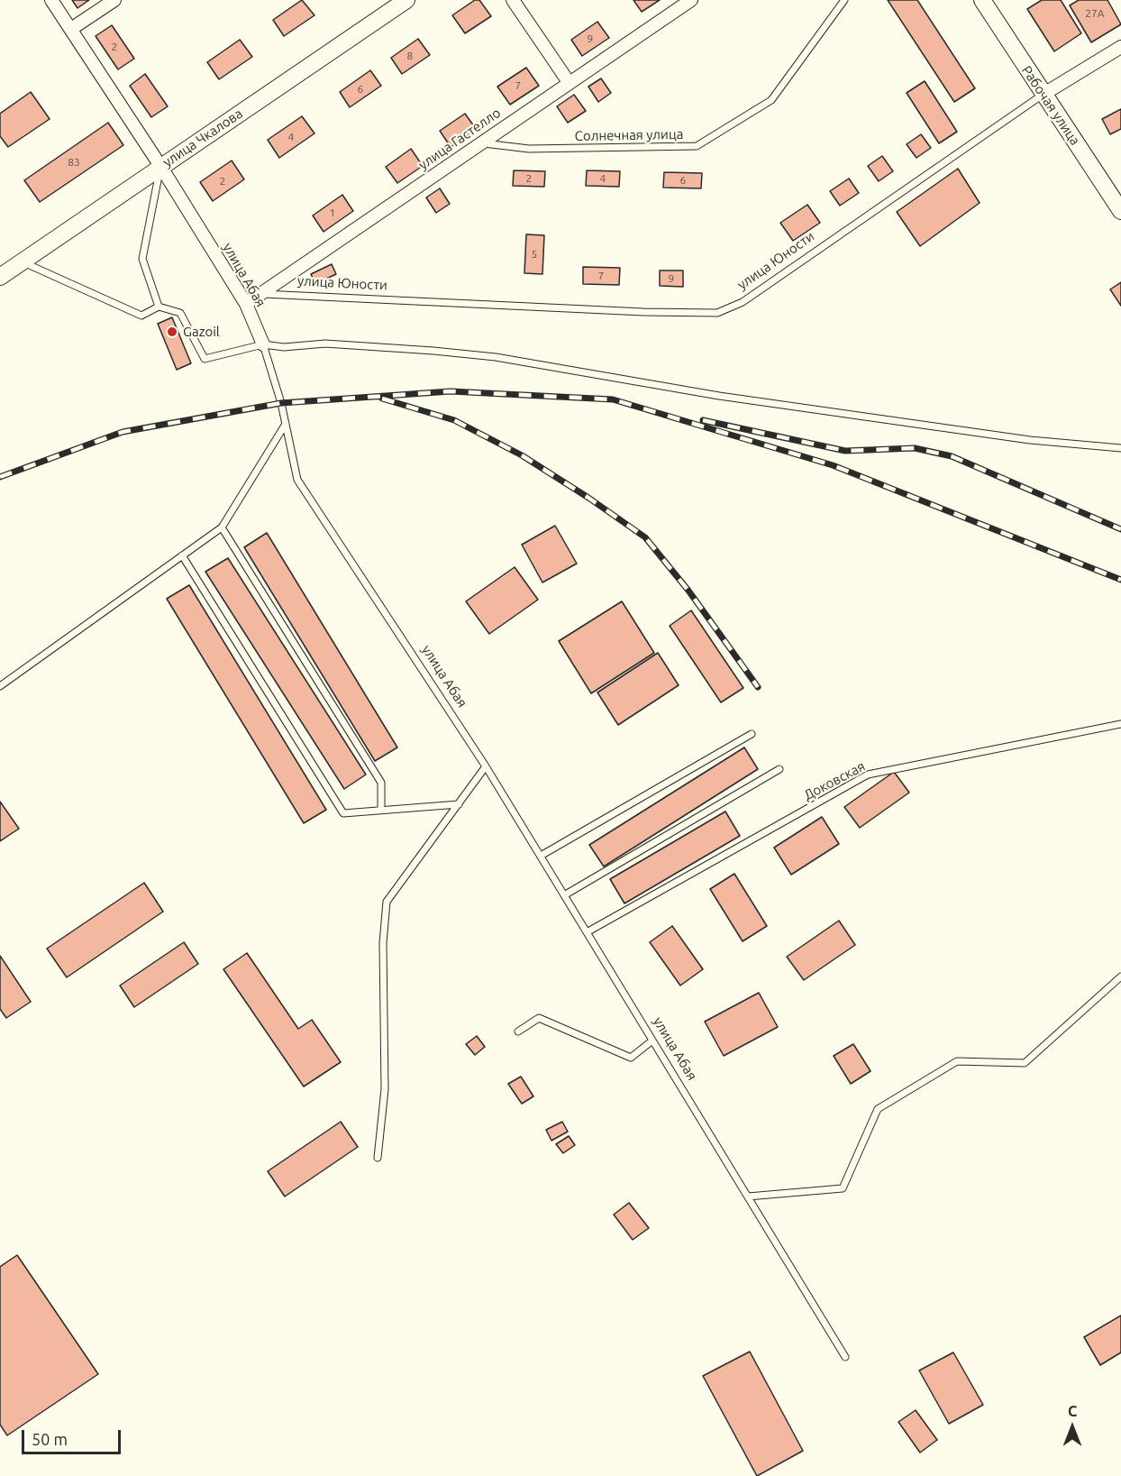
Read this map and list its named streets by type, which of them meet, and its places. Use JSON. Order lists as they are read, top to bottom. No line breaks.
{"streets":{"main road":["Рабочая улица","улица Чкалова"],"street":["улица Гастелло","улица Юности","улица Абая"],"lane":["Солнечная улица","Доковская"]},"crossings":[["Рабочая улица","улица Юности"],["Солнечная улица","улица Гастелло"],["улица Чкалова","улица Абая"],["улица Гастелло","улица Юности"],["улица Гастелло","улица Абая"],["улица Абая","Доковская"]],"places":["Gazoil"],"house_numbers":["27А","9","2","8","7","6","4","83","2","4","6","2","1","5","7","9"],"scale_bar":"50 m","north":"top"}
